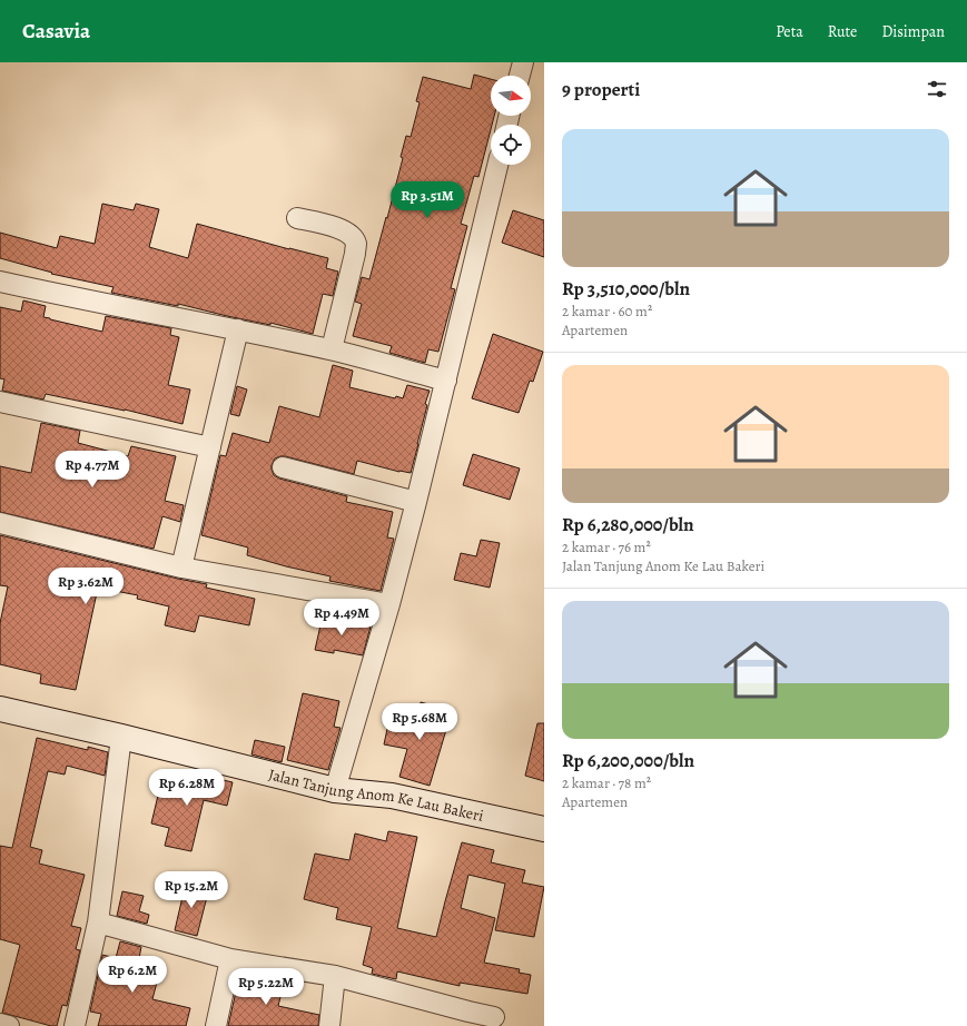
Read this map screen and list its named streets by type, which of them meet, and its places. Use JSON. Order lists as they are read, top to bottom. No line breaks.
{"streets":{"main road":["Jalan Tanjung Anom Ke Lau Bakeri"]},"north":"right","page":{"header":"Casavia","nav":["Peta","Rute","Disimpan"],"heading":"9 properti","list":[{"name":"Rp 3,510,000/bln","note":"2 kamar · 60 m² · Apartemen"},{"name":"Rp 6,280,000/bln","note":"2 kamar · 76 m² · Jalan Tanjung Anom Ke Lau Bakeri"},{"name":"Rp 6,200,000/bln","note":"2 kamar · 78 m² · Apartemen"}],"price":["Rp 3.51M","Rp 4.77M","Rp 3.62M","Rp 4.49M","Rp 5.68M","Rp 6.28M","Rp 15.2M","Rp 6.2M","Rp 5.22M"]}}
